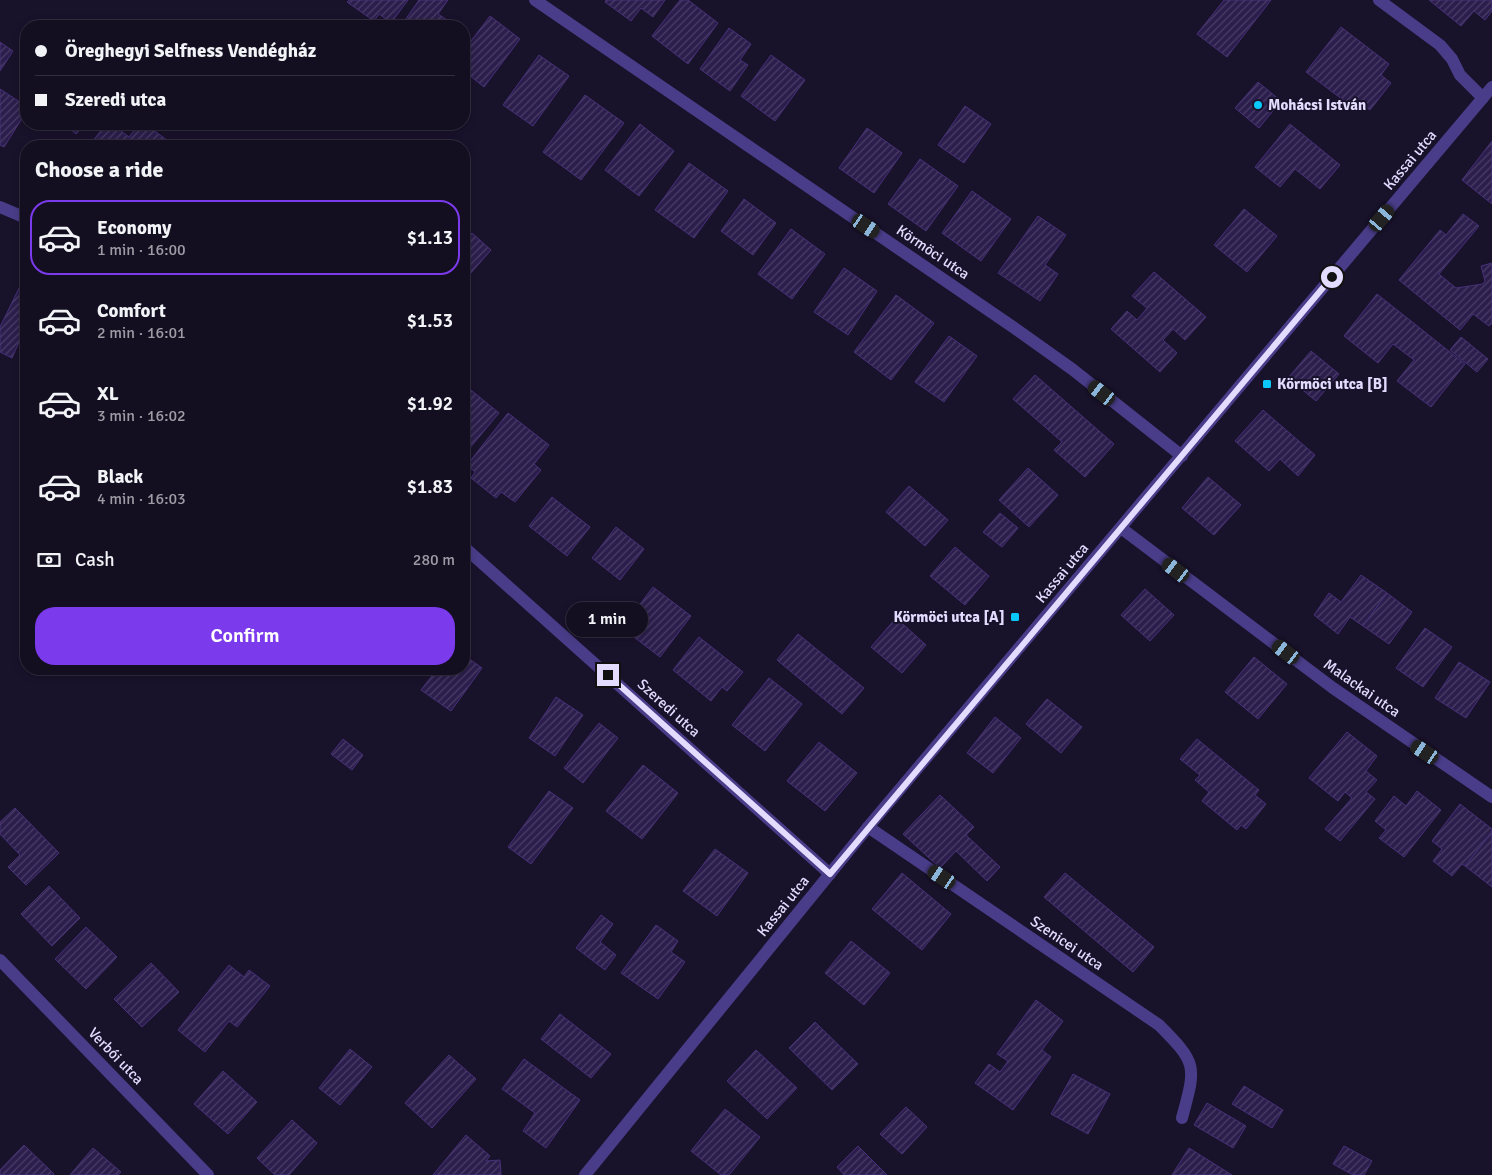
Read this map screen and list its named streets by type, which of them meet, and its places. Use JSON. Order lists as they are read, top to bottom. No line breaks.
{"streets":{"street":["Kassai utca","Körmöci utca","Malackai utca","Szeredi utca","Szenicei utca","Verbói utca"]},"crossings":[["Kassai utca","Körmöci utca"],["Kassai utca","Malackai utca"],["Kassai utca","Szeredi utca"],["Kassai utca","Szenicei utca"]],"places":{"other":["Mohácsi István"],"transit":["Körmöci utca [B]","Körmöci utca [A]"]},"page":{"banner":["Öreghegyi Selfness Vendégház","Szeredi utca"],"heading":"Choose a ride","list":[{"name":"Economy","note":"1 min · 16:00","value":"$1.13"},{"name":"Comfort","note":"2 min · 16:01","value":"$1.53"},{"name":"XL","note":"3 min · 16:02","value":"$1.92"},{"name":"Black","note":"4 min · 16:03","value":"$1.83"}],"pay":["Cash","280 m"],"buttons":"Confirm","bubble":"1 min"}}
